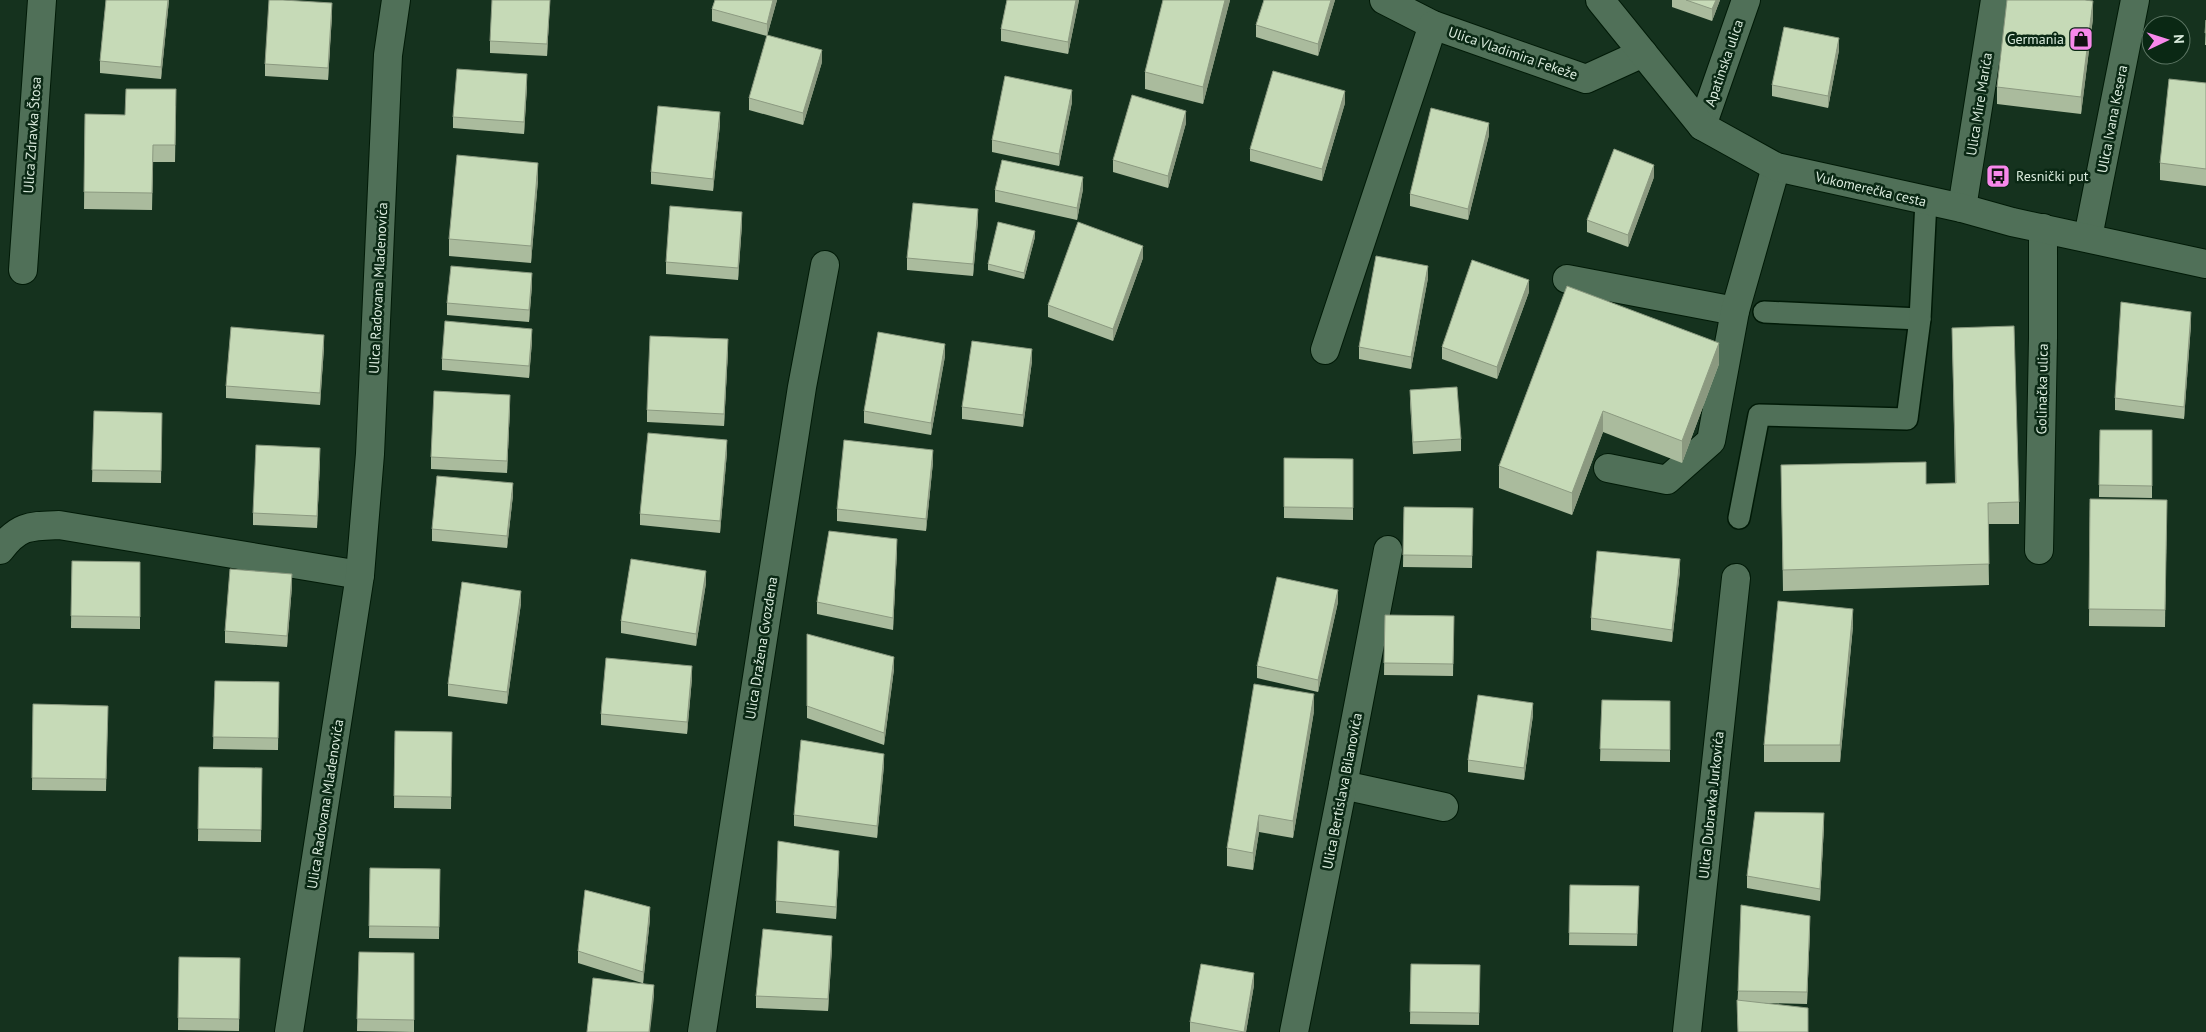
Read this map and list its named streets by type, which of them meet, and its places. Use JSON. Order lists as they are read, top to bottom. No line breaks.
{"streets":{"street":["Ulica Vladimira Fekeže","Apatinska ulica","Ulica Mire Marića","Ulica Ivana Kesera","Ulica Zdravka Štosa","Vukomerečka cesta","Ulica Radovana Mladenovića","Golinačka ulica","Ulica Dražena Gvozdena","Ulica Bertislava Bilanovića","Ulica Dubravka Jurkovića"]},"crossings":[["Ulica Vladimira Fekeže","Vukomerečka cesta"],["Apatinska ulica","Vukomerečka cesta"],["Ulica Mire Marića","Vukomerečka cesta"],["Ulica Ivana Kesera","Vukomerečka cesta"],["Vukomerečka cesta","Golinačka ulica"]],"places":{"shop":["Germania"],"bus stop":["Resnički put"]},"north":"right"}
